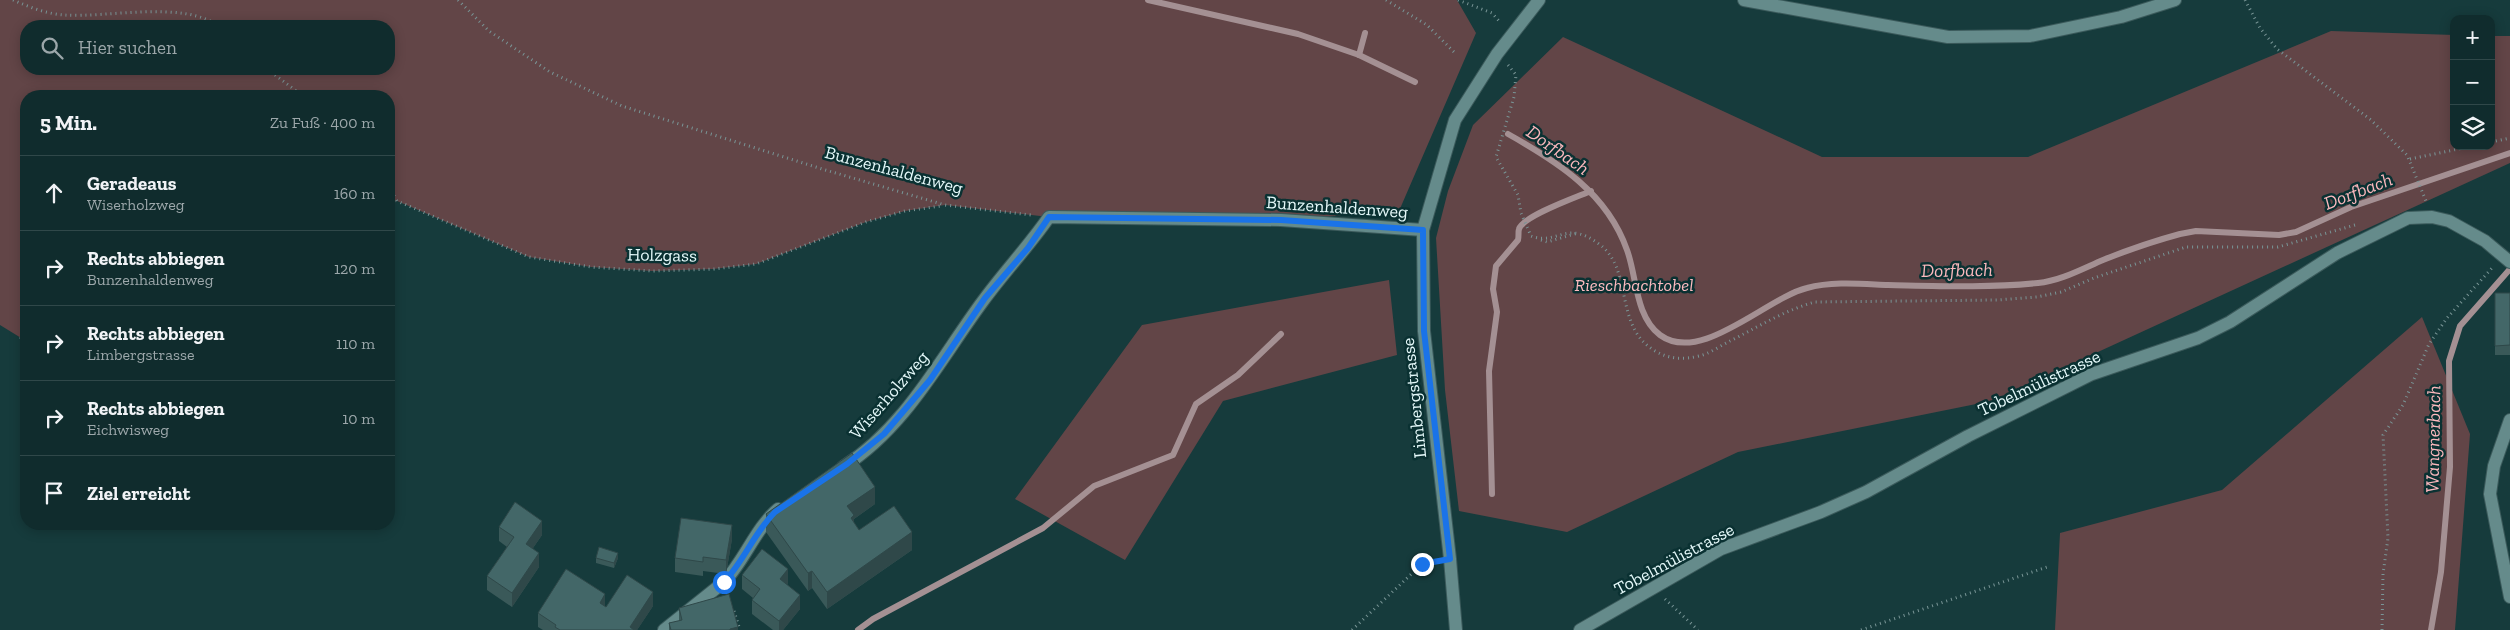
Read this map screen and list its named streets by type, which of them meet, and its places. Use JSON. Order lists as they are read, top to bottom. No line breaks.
{"streets":{"street":["Bunzenhaldenweg","Tobelmülistrasse","Wiserholzweg","Limbergstrasse"],"path":["Holzgass"]},"crossings":[["Bunzenhaldenweg","Holzgass"],["Bunzenhaldenweg","Wiserholzweg"],["Bunzenhaldenweg","Limbergstrasse"]],"water":["Dorfbach","Wangnerbach"],"parks":["Rieschbachtobel"],"page":{"map_buttons":["+","−"],"search":"Hier suchen","heading":["5 Min.","Zu Fuß · 400 m"],"list":[["Geradeaus","Wiserholzweg","160 m"],["Rechts abbiegen","Bunzenhaldenweg","120 m"],["Rechts abbiegen","Limbergstrasse","110 m"],["Rechts abbiegen","Eichwisweg","10 m"],"Ziel erreicht"]}}
